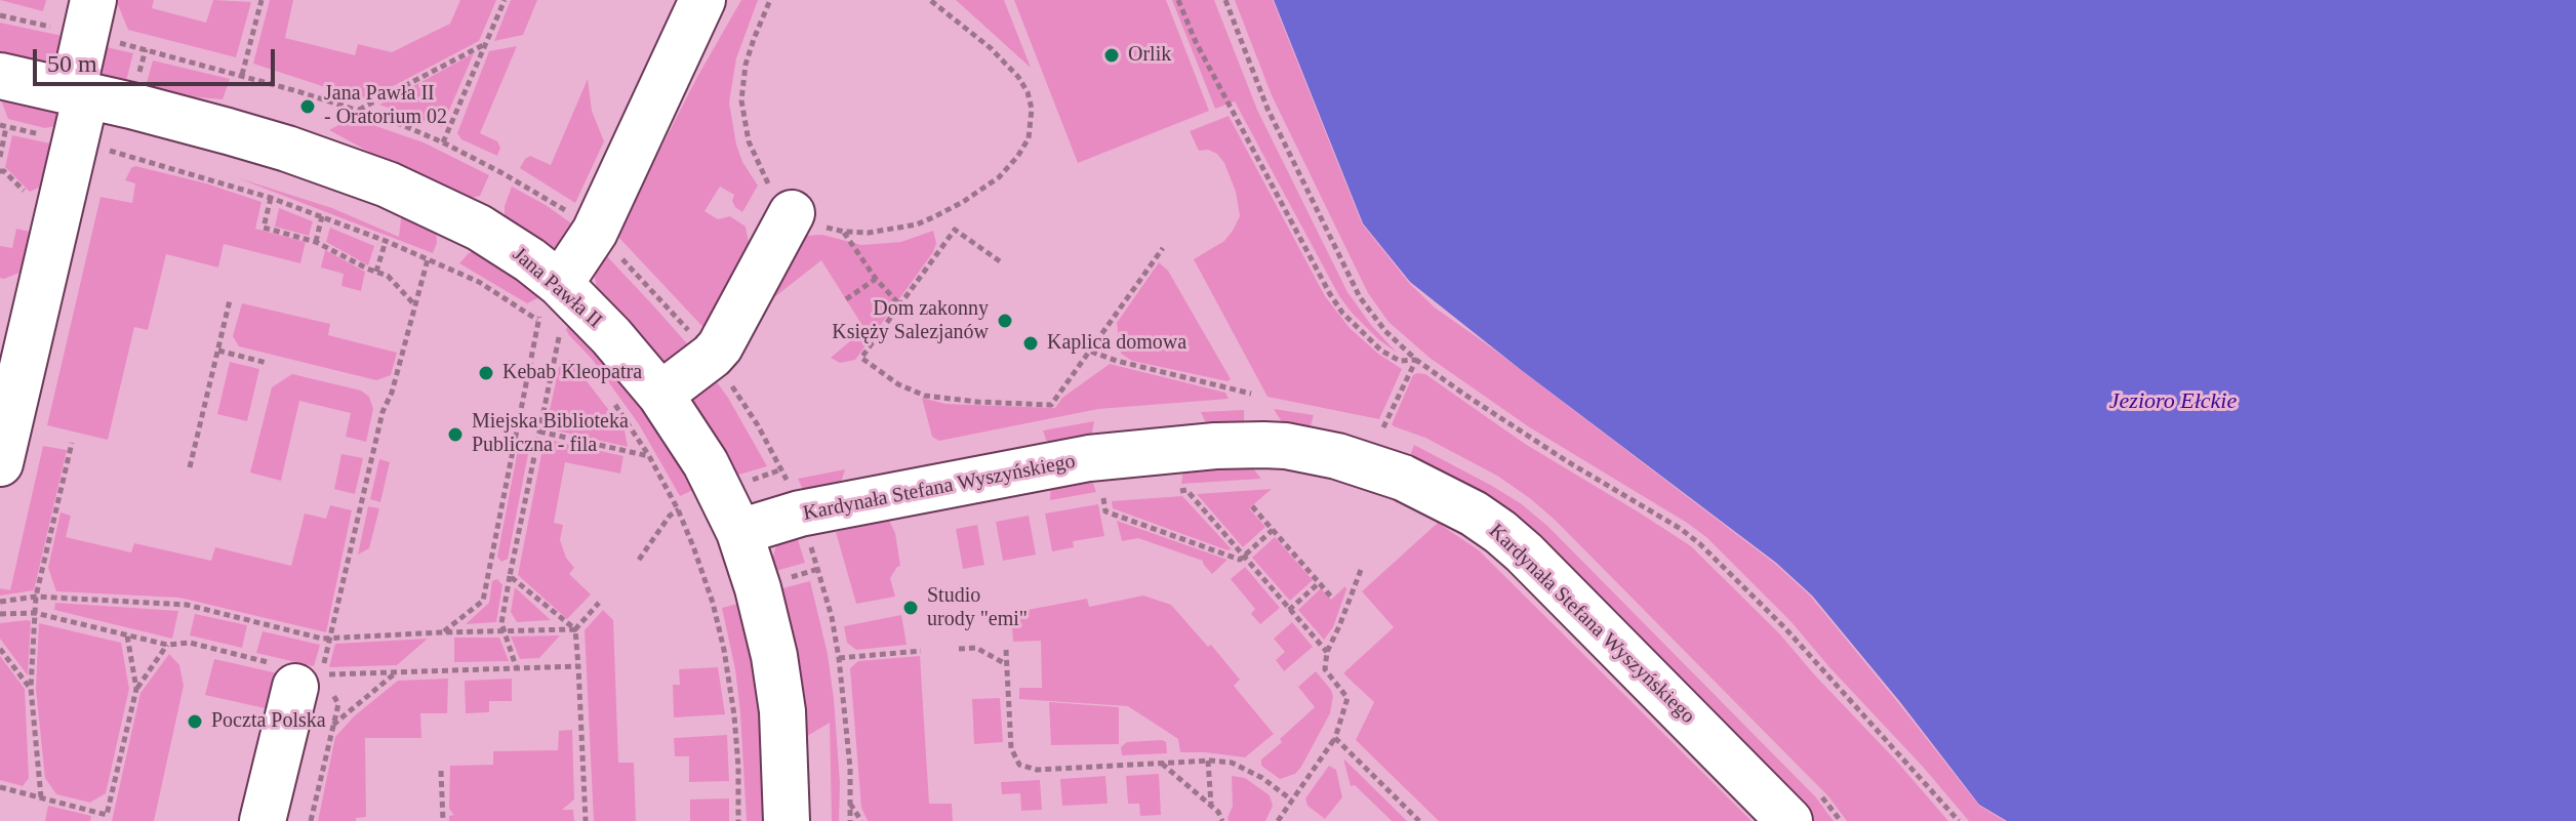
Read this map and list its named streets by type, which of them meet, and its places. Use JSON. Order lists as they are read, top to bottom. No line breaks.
{"streets":{"street":["Jana Pawła II","Kardynała Stefana Wyszyńskiego"]},"crossings":[["Jana Pawła II","Kardynała Stefana Wyszyńskiego"]],"water":["Jezioro Ełckie"],"places":["Orlik","Jana Pawła II - Oratorium 02","Dom zakonny Księży Salezjanów","Kaplica domowa","Kebab Kleopatra","Miejska Biblioteka Publiczna - fila","Studio urody \"emi\"","Poczta Polska"],"scale_bar":"50 m"}
